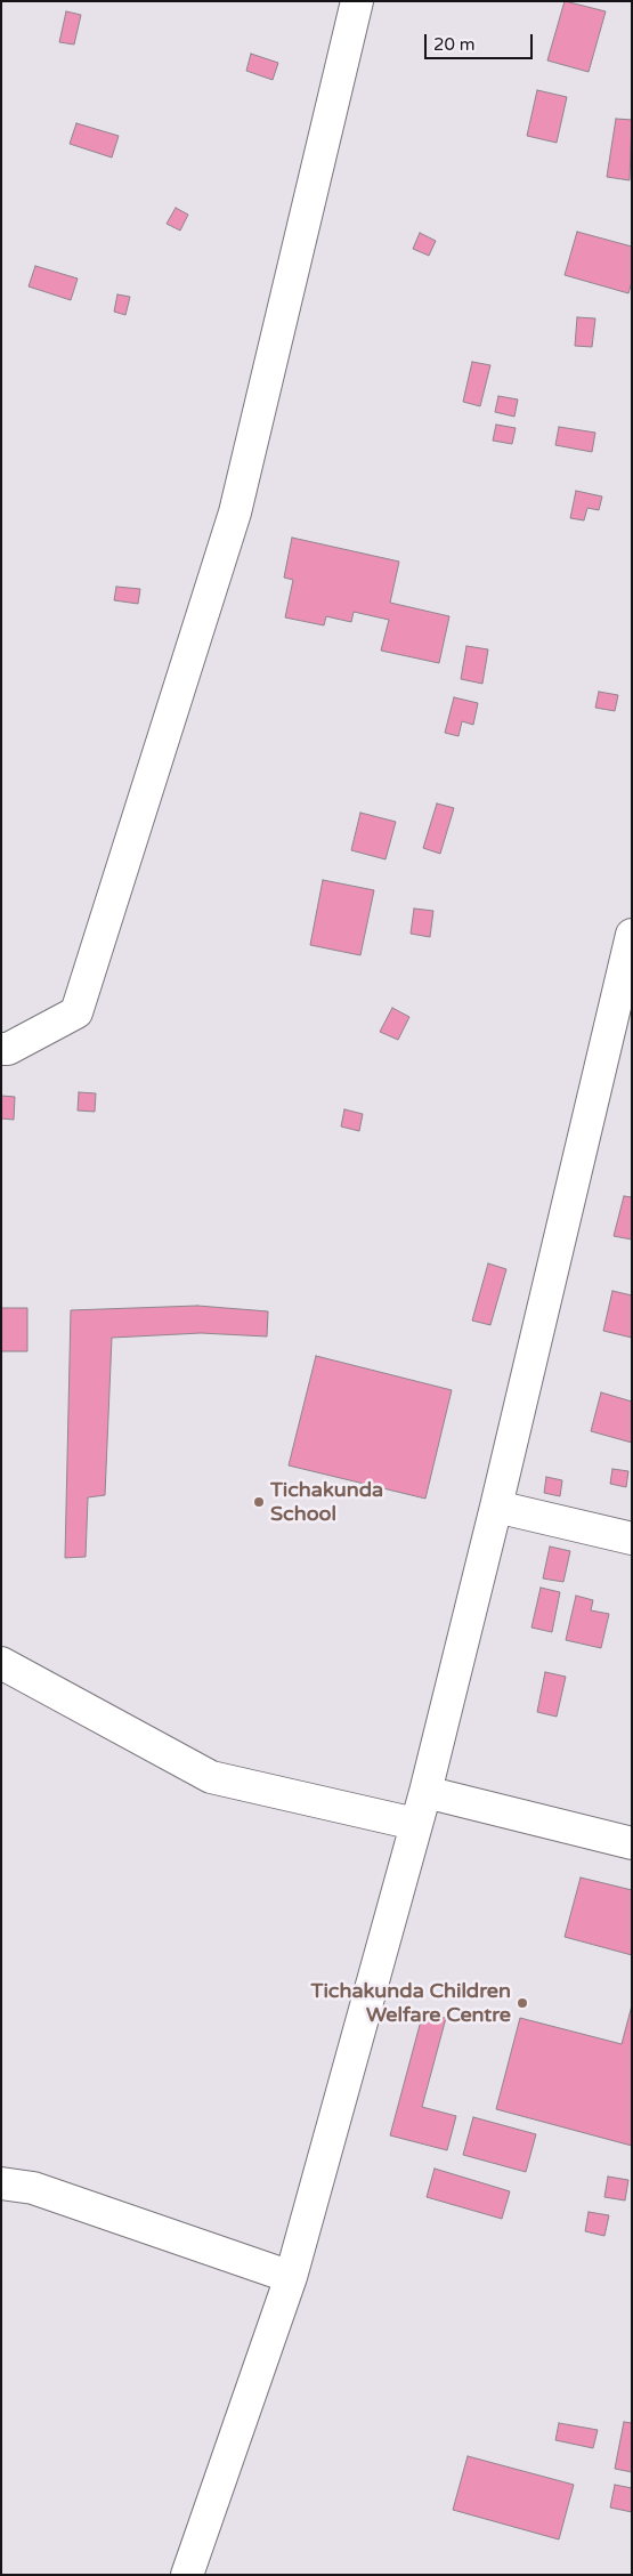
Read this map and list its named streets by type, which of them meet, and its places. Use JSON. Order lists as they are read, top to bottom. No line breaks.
{"places":["Tichakunda School","Tichakunda Children Welfare Centre"],"scale_bar":"20 m"}
